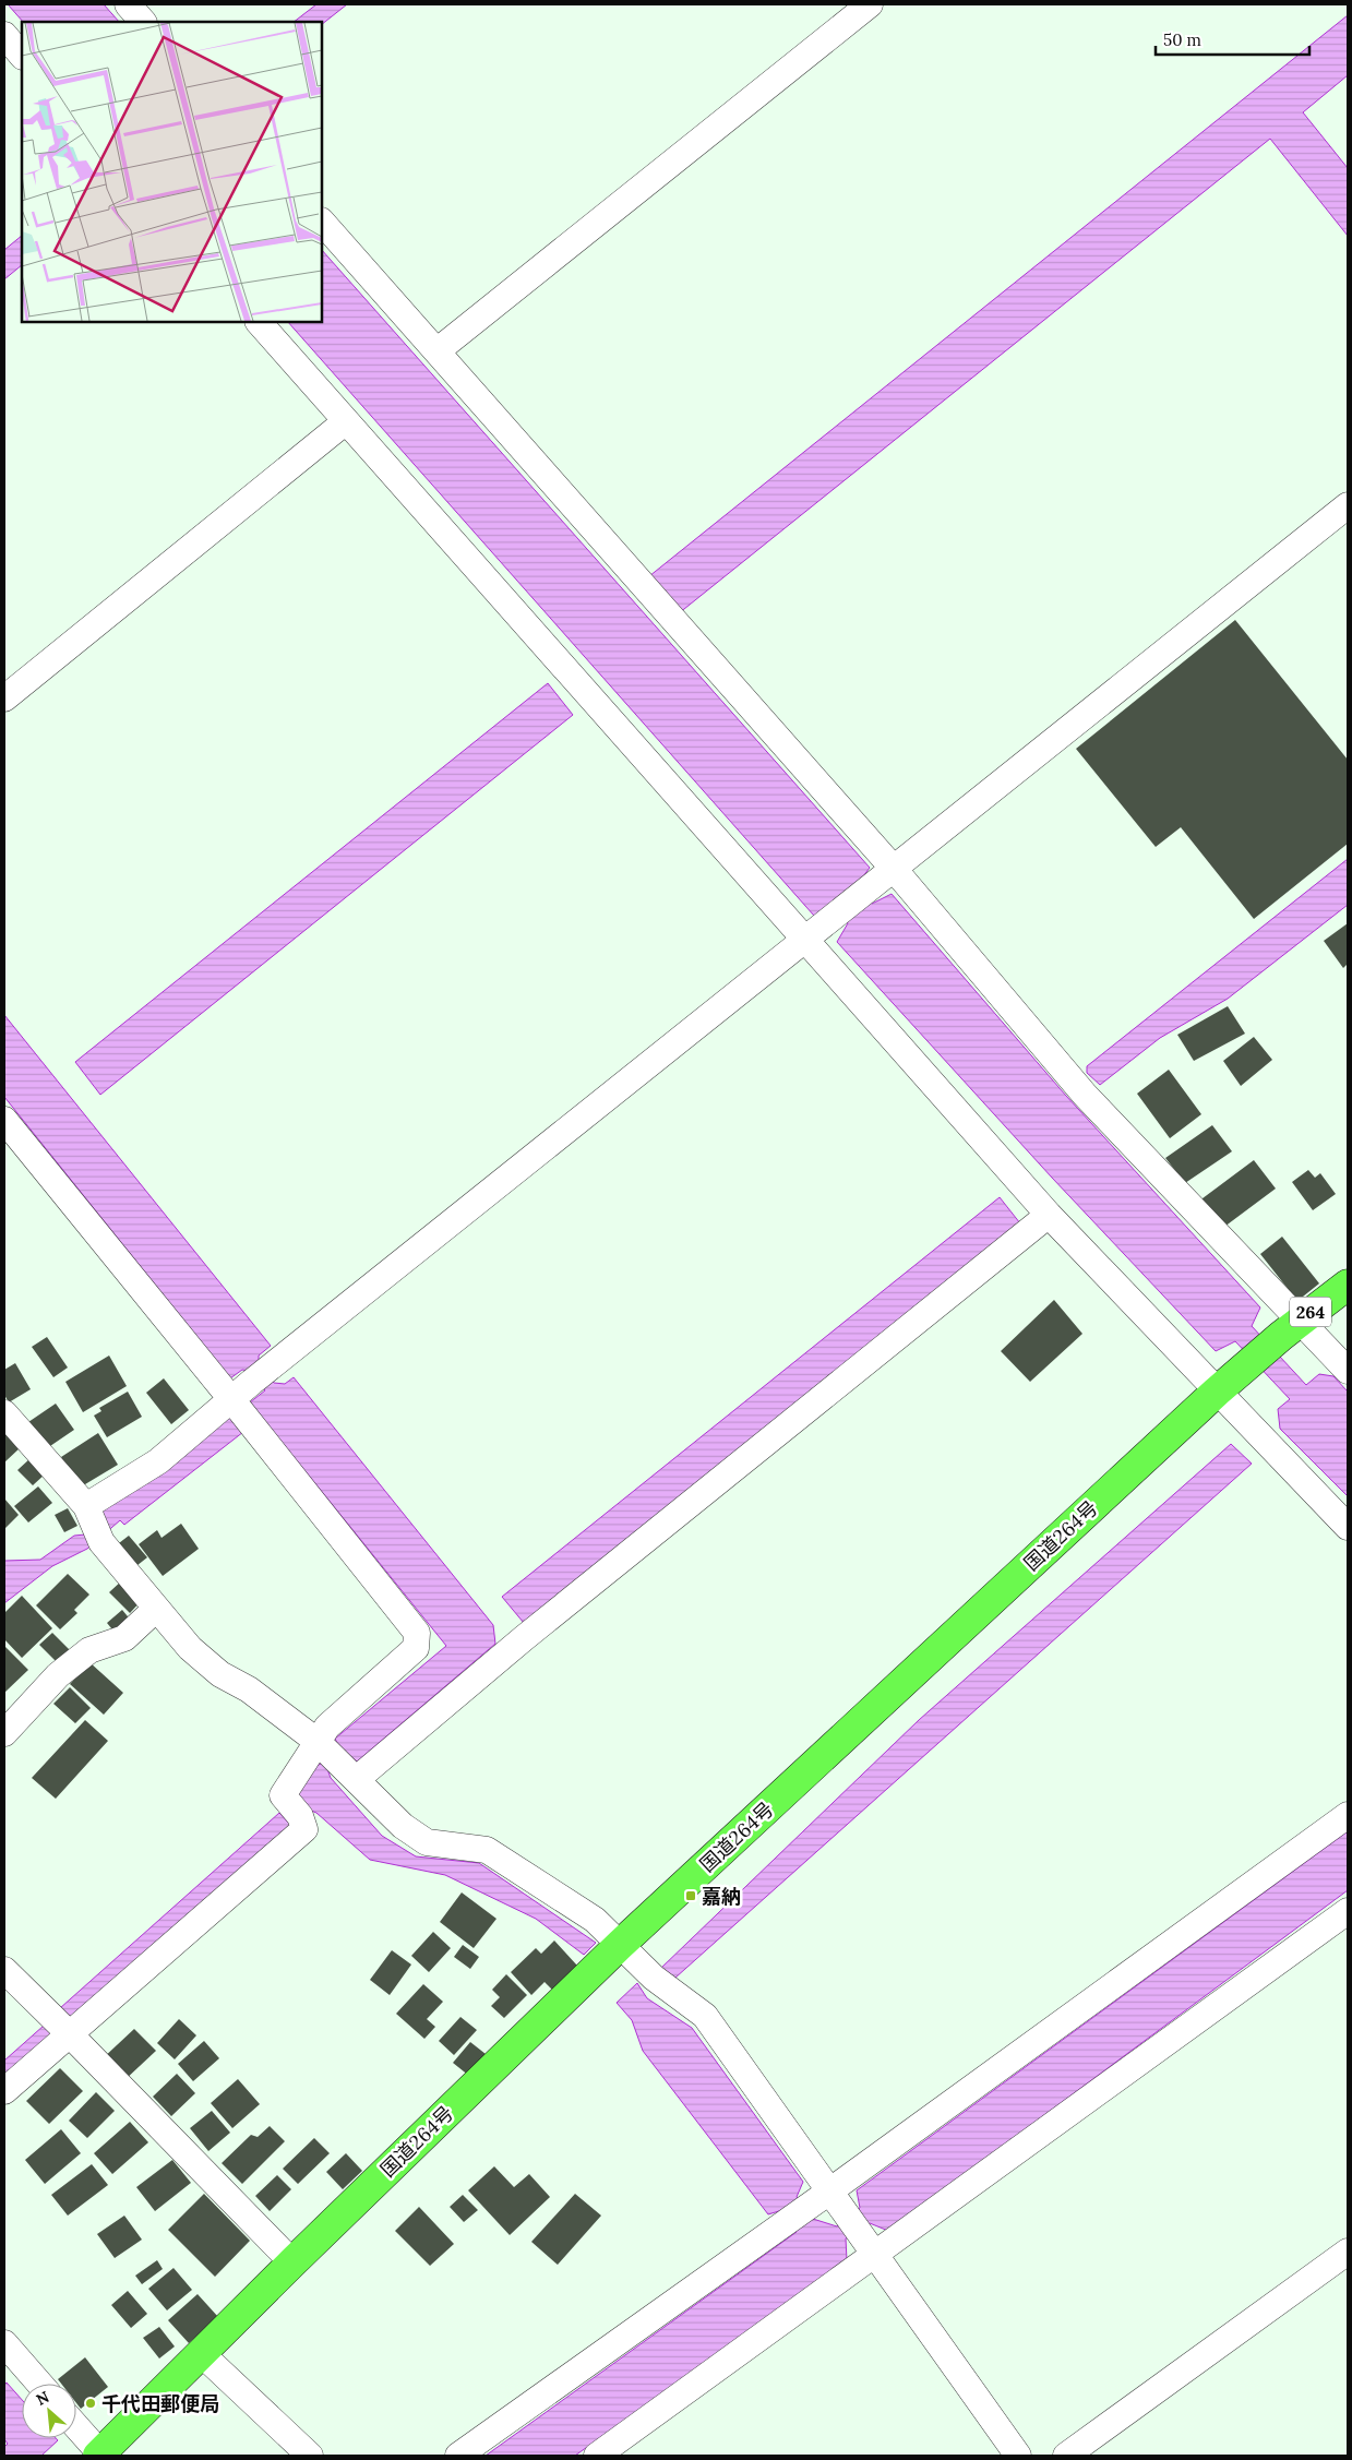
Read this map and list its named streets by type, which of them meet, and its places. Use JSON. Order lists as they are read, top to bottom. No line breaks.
{"streets":{"highway":["264","国道264号"]},"places":{"transit":["嘉納"],"other":["千代田郵便局"]},"scale_bar":"50 m","north":"top left"}
